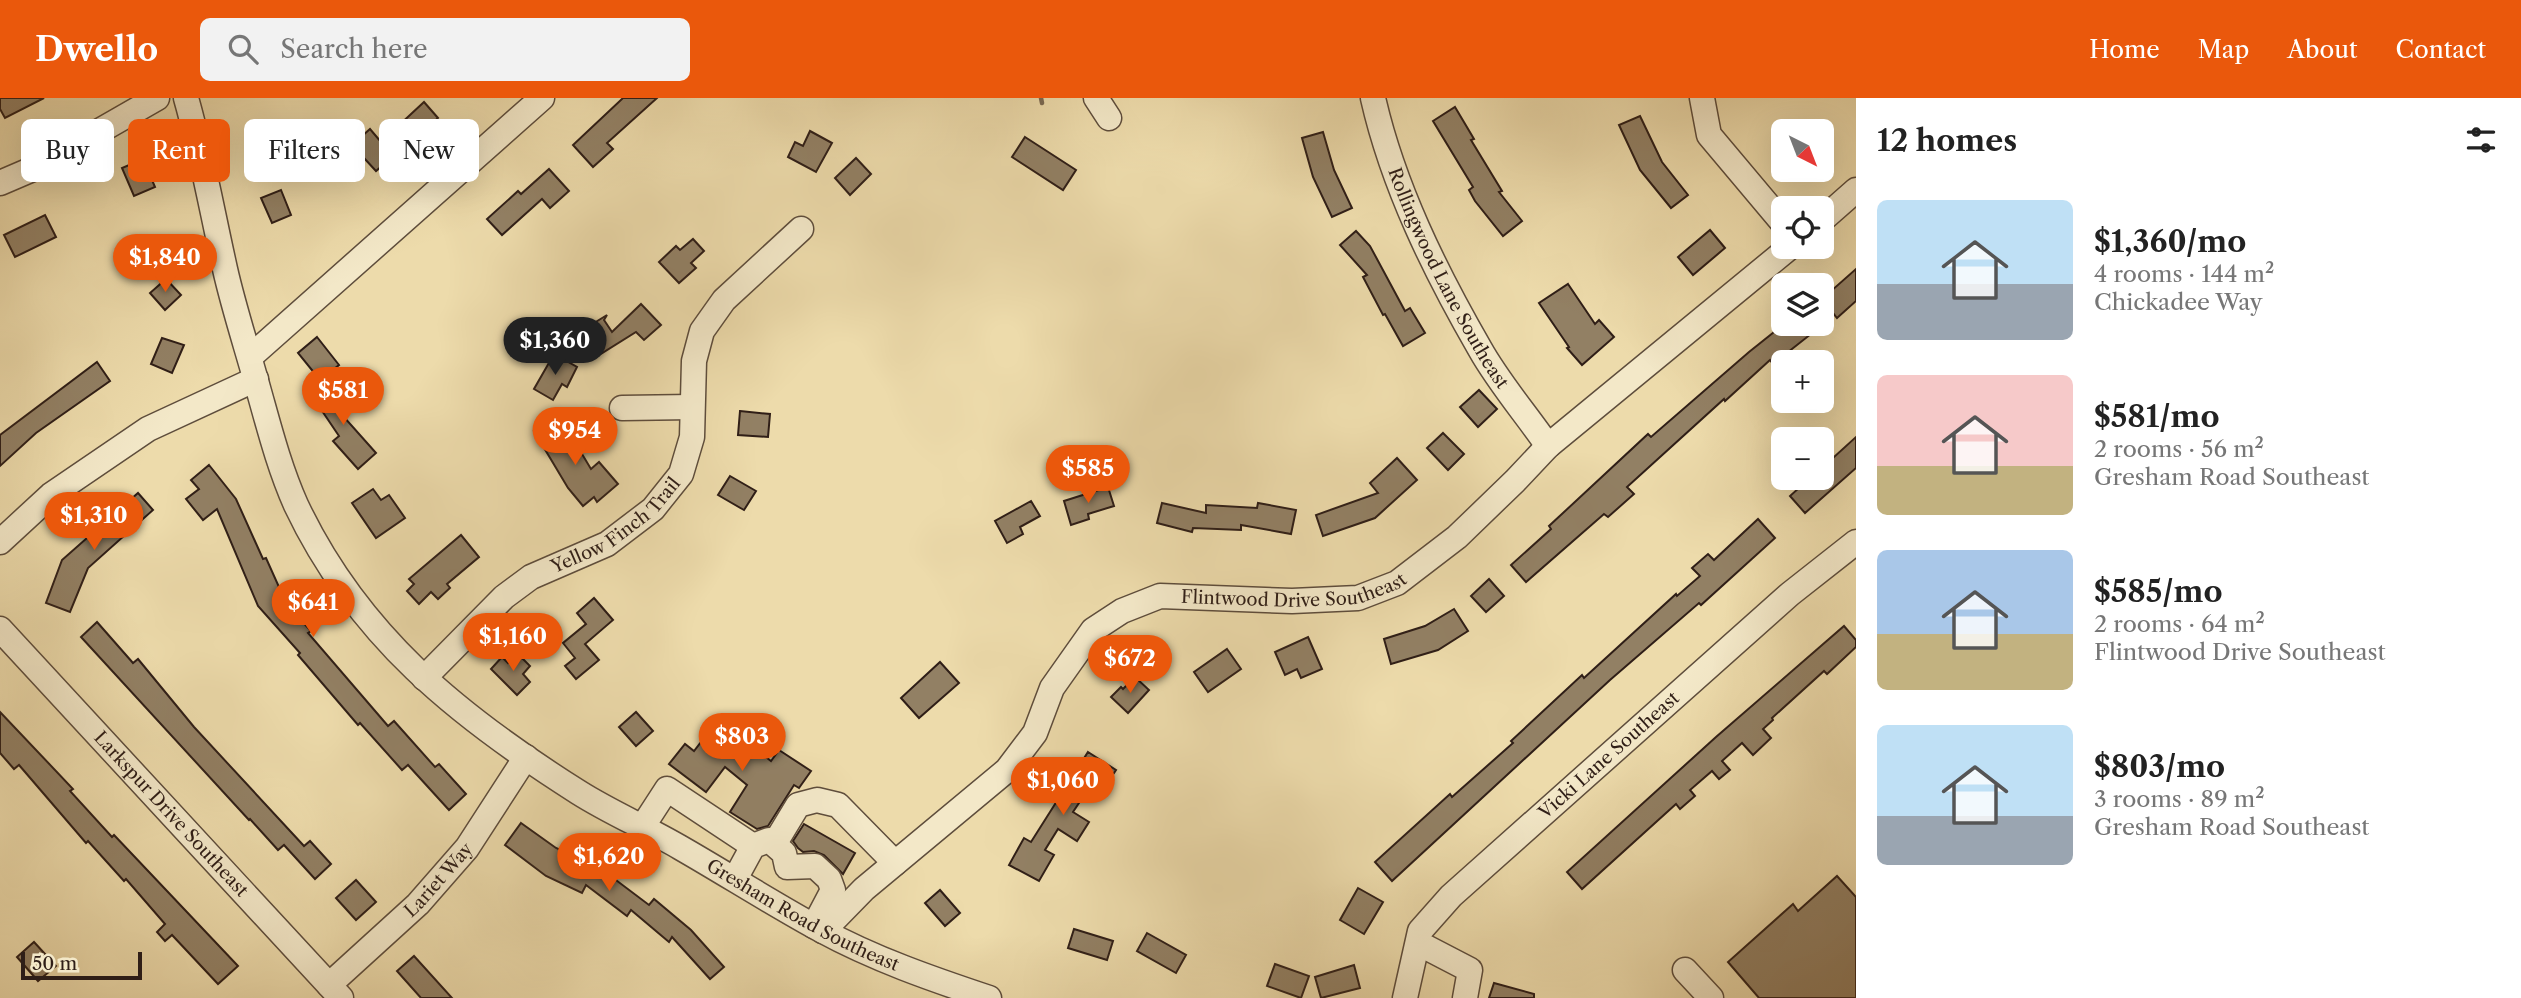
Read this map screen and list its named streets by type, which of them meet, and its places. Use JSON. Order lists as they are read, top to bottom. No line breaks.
{"streets":{"street":["Rollingwood Lane Southeast","Yellow Finch Trail","Flintwood Drive Southeast","Vicki Lane Southeast","Larkspur Drive Southeast","Lariet Way","Gresham Road Southeast"]},"crossings":[["Rollingwood Lane Southeast","Flintwood Drive Southeast"],["Yellow Finch Trail","Gresham Road Southeast"],["Flintwood Drive Southeast","Gresham Road Southeast"],["Larkspur Drive Southeast","Lariet Way"],["Lariet Way","Gresham Road Southeast"]],"scale_bar":"50 m","north":"bottom right","page":{"header":"Dwello","search":"Search here","nav":["Home","Map","About","Contact"],"heading":"12 homes","map_buttons":["+","−"],"chip":["Buy","Rent","Filters","New"],"list":[{"name":"$1,360/mo","note":"4 rooms · 144 m² · Chickadee Way"},{"name":"$581/mo","note":"2 rooms · 56 m² · Gresham Road Southeast"},{"name":"$585/mo","note":"2 rooms · 64 m² · Flintwood Drive Southeast"},{"name":"$803/mo","note":"3 rooms · 89 m² · Gresham Road Southeast"}],"price":["$1,840","$1,360","$581","$954","$585","$1,310","$641","$1,160","$672","$803","$1,060","$1,620"],"scale":"50 m"}}
